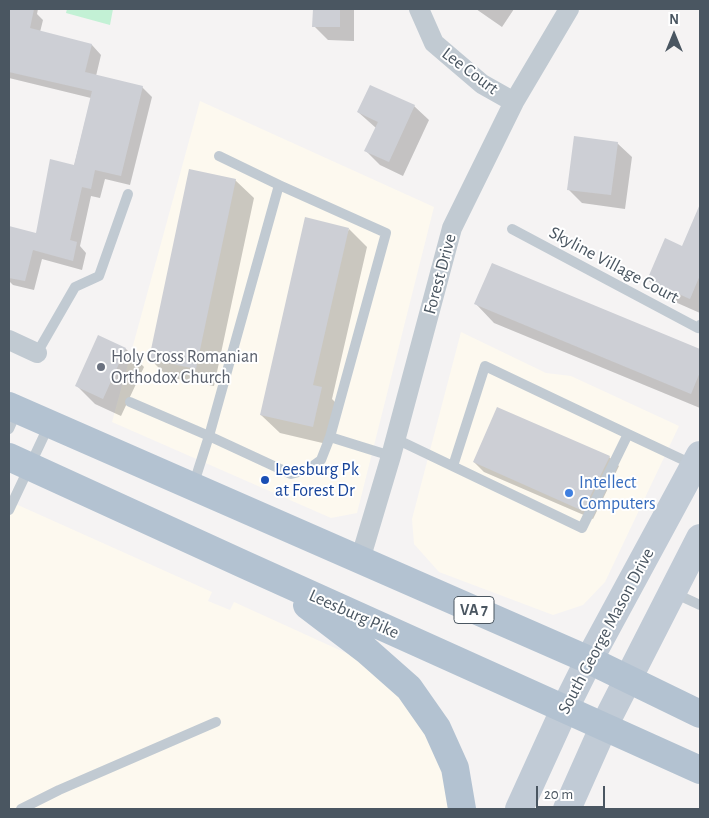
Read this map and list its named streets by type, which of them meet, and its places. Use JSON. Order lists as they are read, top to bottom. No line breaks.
{"streets":{"main road":["VA 7","Leesburg Pike","South George Mason Drive"],"street":["Lee Court","Forest Drive"],"lane":["Skyline Village Court"]},"crossings":[["Lee Court","Forest Drive"],["Forest Drive","VA 7"],["VA 7","South George Mason Drive"],["Leesburg Pike","South George Mason Drive"]],"places":["Holy Cross Romanian Orthodox Church","Leesburg Pk at Forest Dr","Intellect Computers"],"scale_bar":"20 m","north":"top"}
